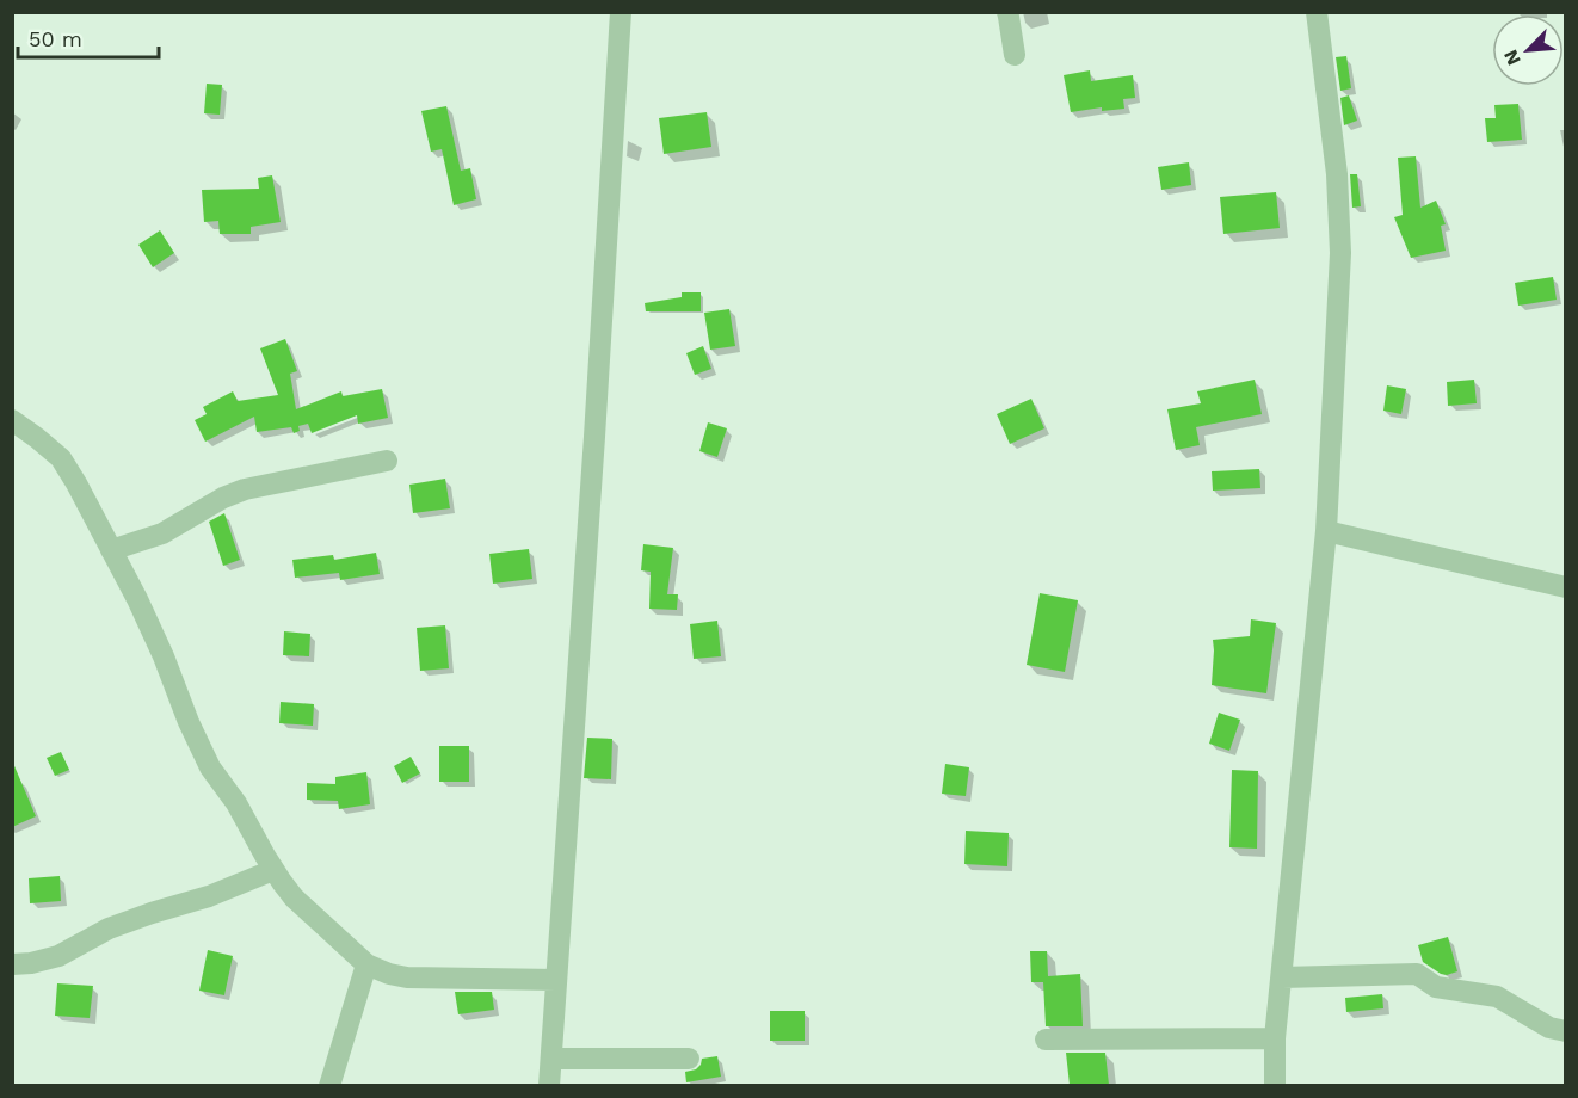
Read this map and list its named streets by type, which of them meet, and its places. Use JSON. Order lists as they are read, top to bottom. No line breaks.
{"scale_bar":"50 m","north":"bottom left"}
